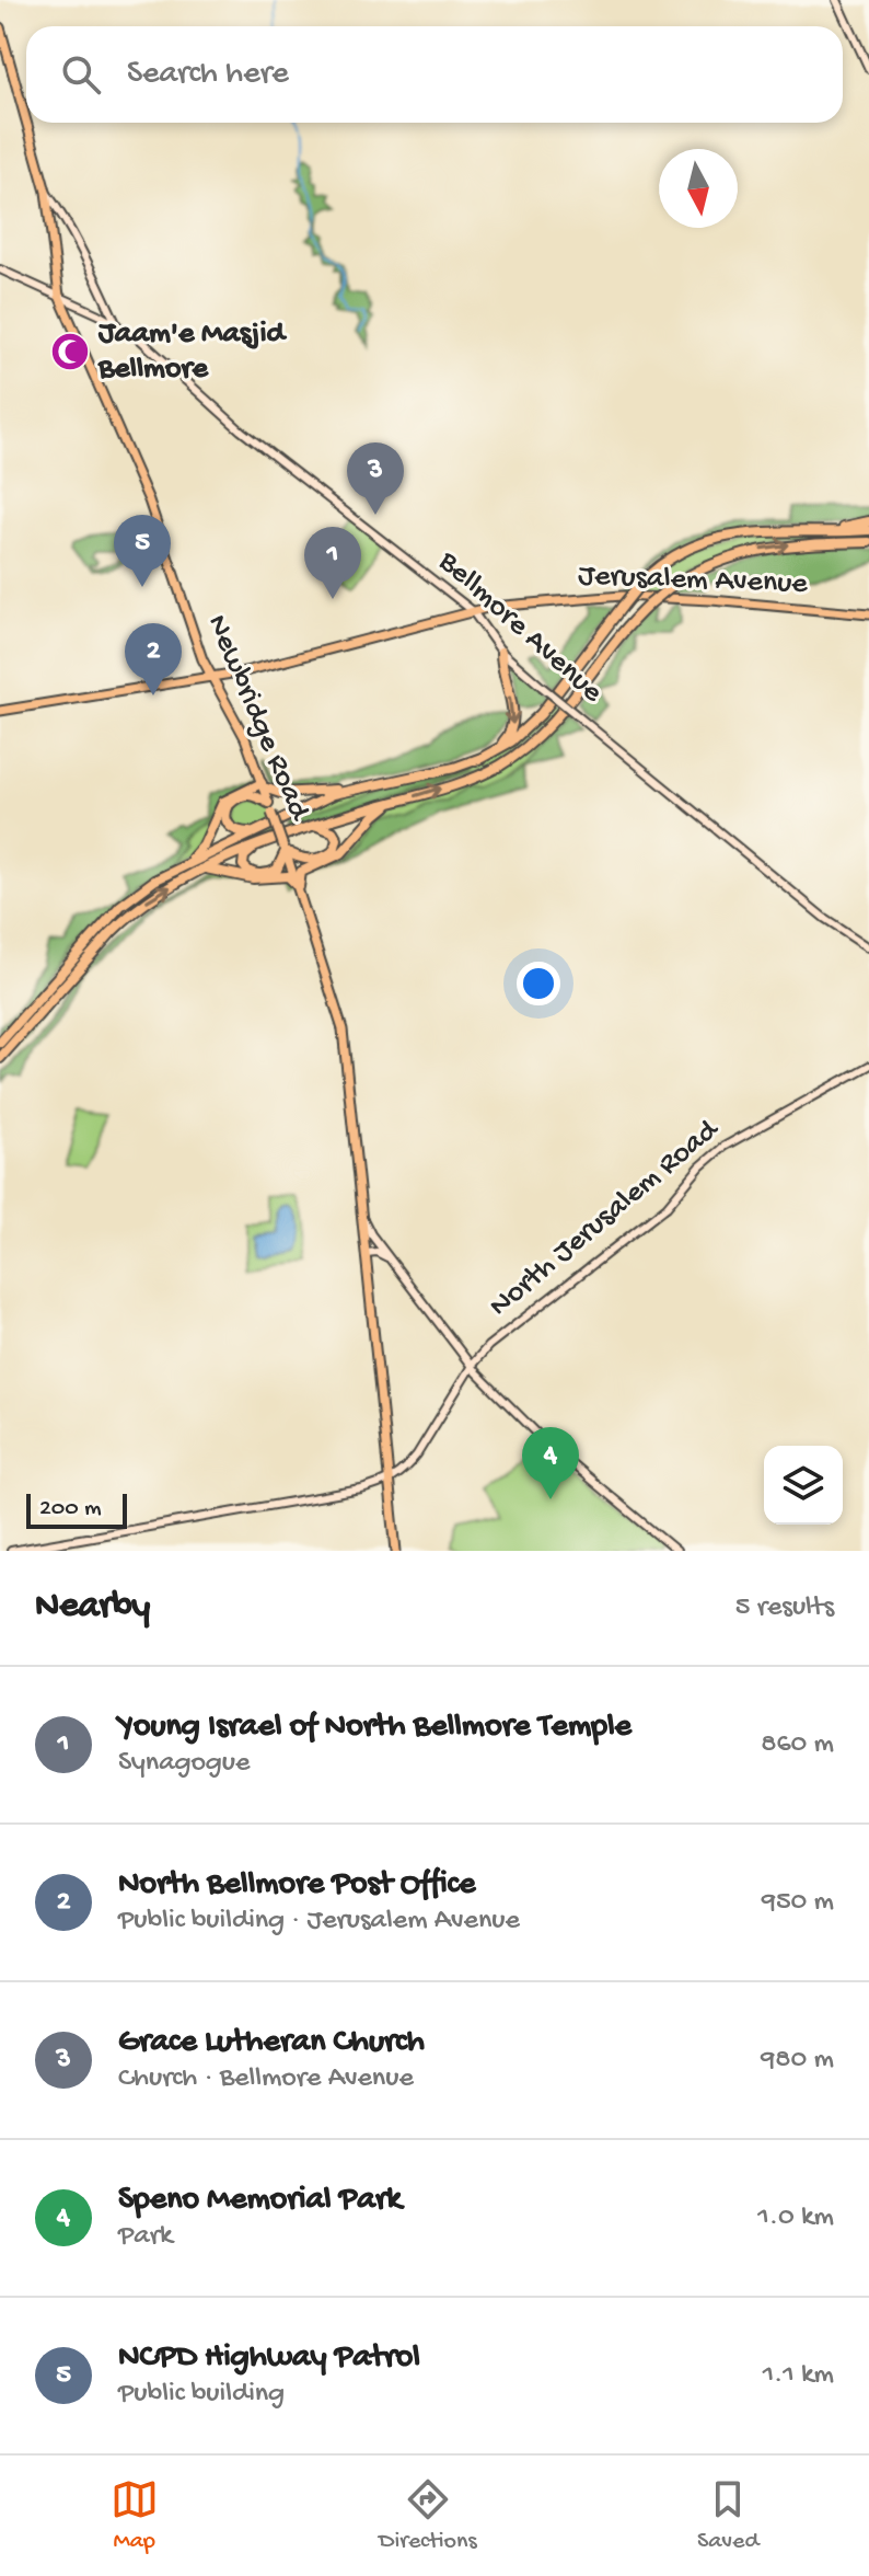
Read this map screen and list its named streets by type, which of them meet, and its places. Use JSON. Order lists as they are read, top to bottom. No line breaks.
{"streets":{"main road":["Jerusalem Avenue","Bellmore Avenue","Newbridge Road","North Jerusalem Road"]},"crossings":[["Jerusalem Avenue","Bellmore Avenue"],["Jerusalem Avenue","Newbridge Road"],["Bellmore Avenue","Newbridge Road"],["Newbridge Road","North Jerusalem Road"]],"places":{"mosque":["Jaam'e Masjid Bellmore"]},"scale_bar":"200 m","north":"bottom","page":{"search":"Search here","pins":["3","5","1","2","4"],"scale":"200 m","heading":["Nearby","5 results"],"list":[{"mark":"1","name":"Young Israel of North Bellmore Temple","note":"Synagogue","value":"860 m"},{"mark":"2","name":"North Bellmore Post Office","note":"Public building · Jerusalem Avenue","value":"950 m"},{"mark":"3","name":"Grace Lutheran Church","note":"Church · Bellmore Avenue","value":"980 m"},{"mark":"4","name":"Speno Memorial Park","note":"Park","value":"1.0 km"},{"mark":"5","name":"NCPD Highway Patrol","note":"Public building","value":"1.1 km"}],"nav":["Map","Directions","Saved"]}}
